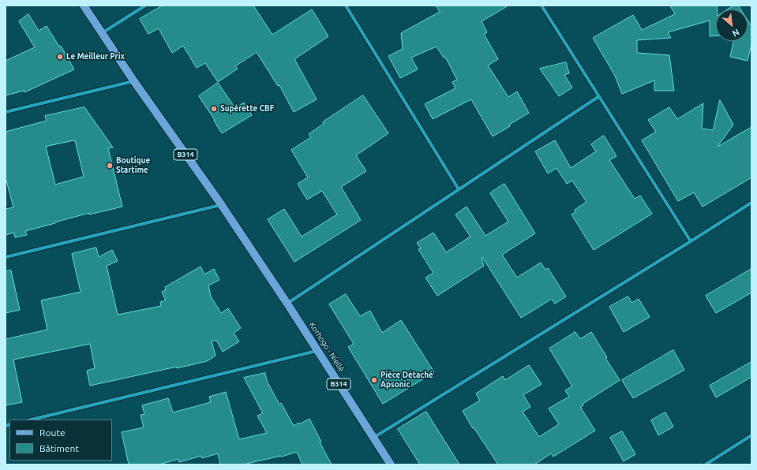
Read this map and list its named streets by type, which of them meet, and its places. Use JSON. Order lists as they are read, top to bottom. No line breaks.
{"streets":{"main road":["B314","Korhogo - Niellé"]},"crossings":[["B314","Korhogo - Niellé"]],"places":["Le Meilleur Prix","Supérette CBF","Boutique Startime","Pièce Détaché Apsonic"],"legend":["Route","Bâtiment"],"north":"bottom right"}
